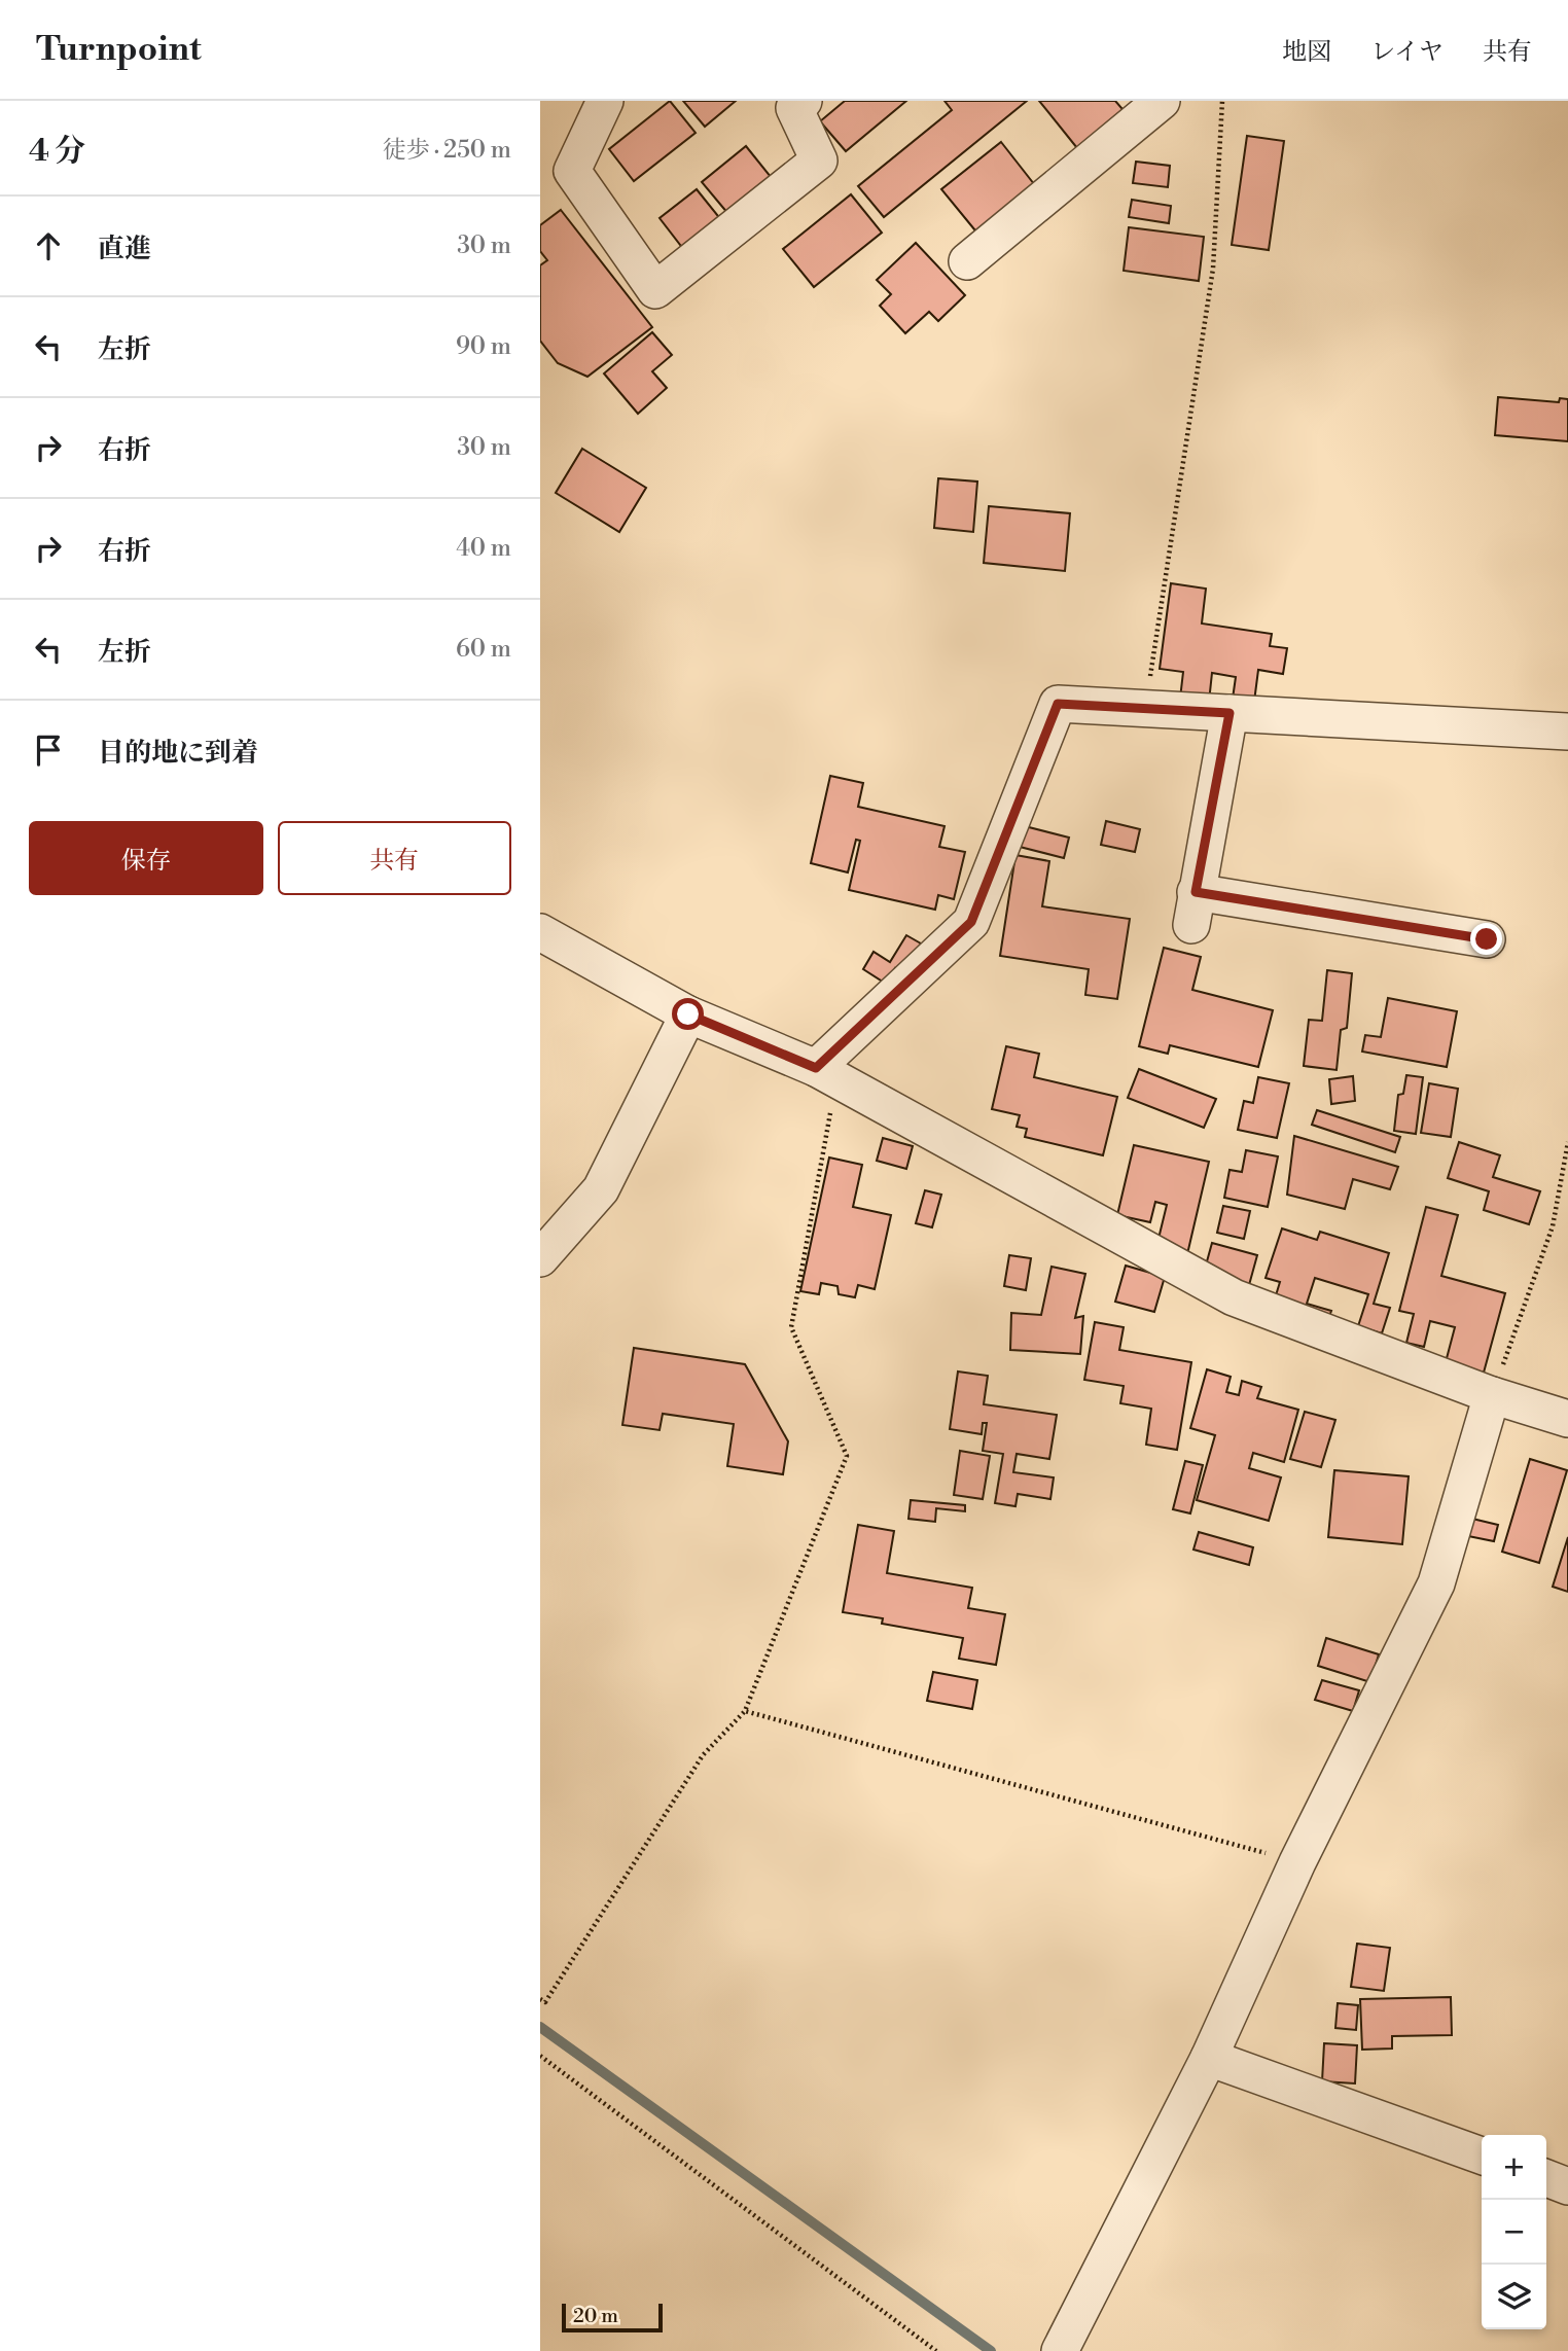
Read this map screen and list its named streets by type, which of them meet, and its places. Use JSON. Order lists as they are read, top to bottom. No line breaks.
{"scale_bar":"20 m","page":{"header":"Turnpoint","nav":["地図","レイヤ","共有"],"heading":["4 分","徒歩 · 250 m"],"list":[["直進","30 m"],["左折","90 m"],["右折","30 m"],["右折","40 m"],["左折","60 m"],"目的地に到着"],"buttons":["保存","共有"],"map_buttons":["+","−"],"scale":"20 m"}}
